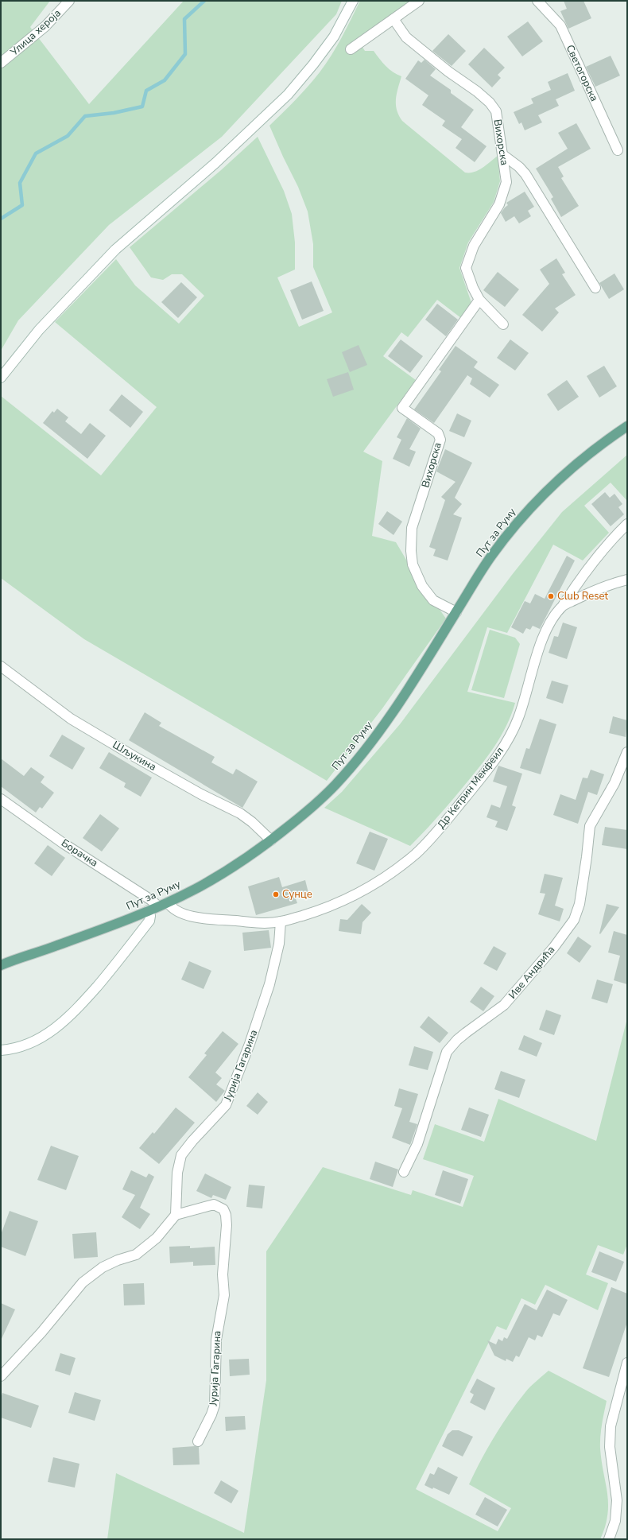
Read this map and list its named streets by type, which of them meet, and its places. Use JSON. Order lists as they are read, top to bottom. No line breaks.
{"streets":{"main road":["Пут за Руму"],"street":["Улица хероја","Светогорска","Вихорска","Шљукина","Др Кетрин Мекфеил","Борачка","Иве Андрића","Јурија Гагарина"]},"crossings":[["Вихорска","Пут за Руму"],["Пут за Руму","Шљукина"],["Пут за Руму","Др Кетрин Мекфеил"],["Пут за Руму","Борачка"],["Др Кетрин Мекфеил","Јурија Гагарина"]],"places":["Club Reset","Сунце"]}
